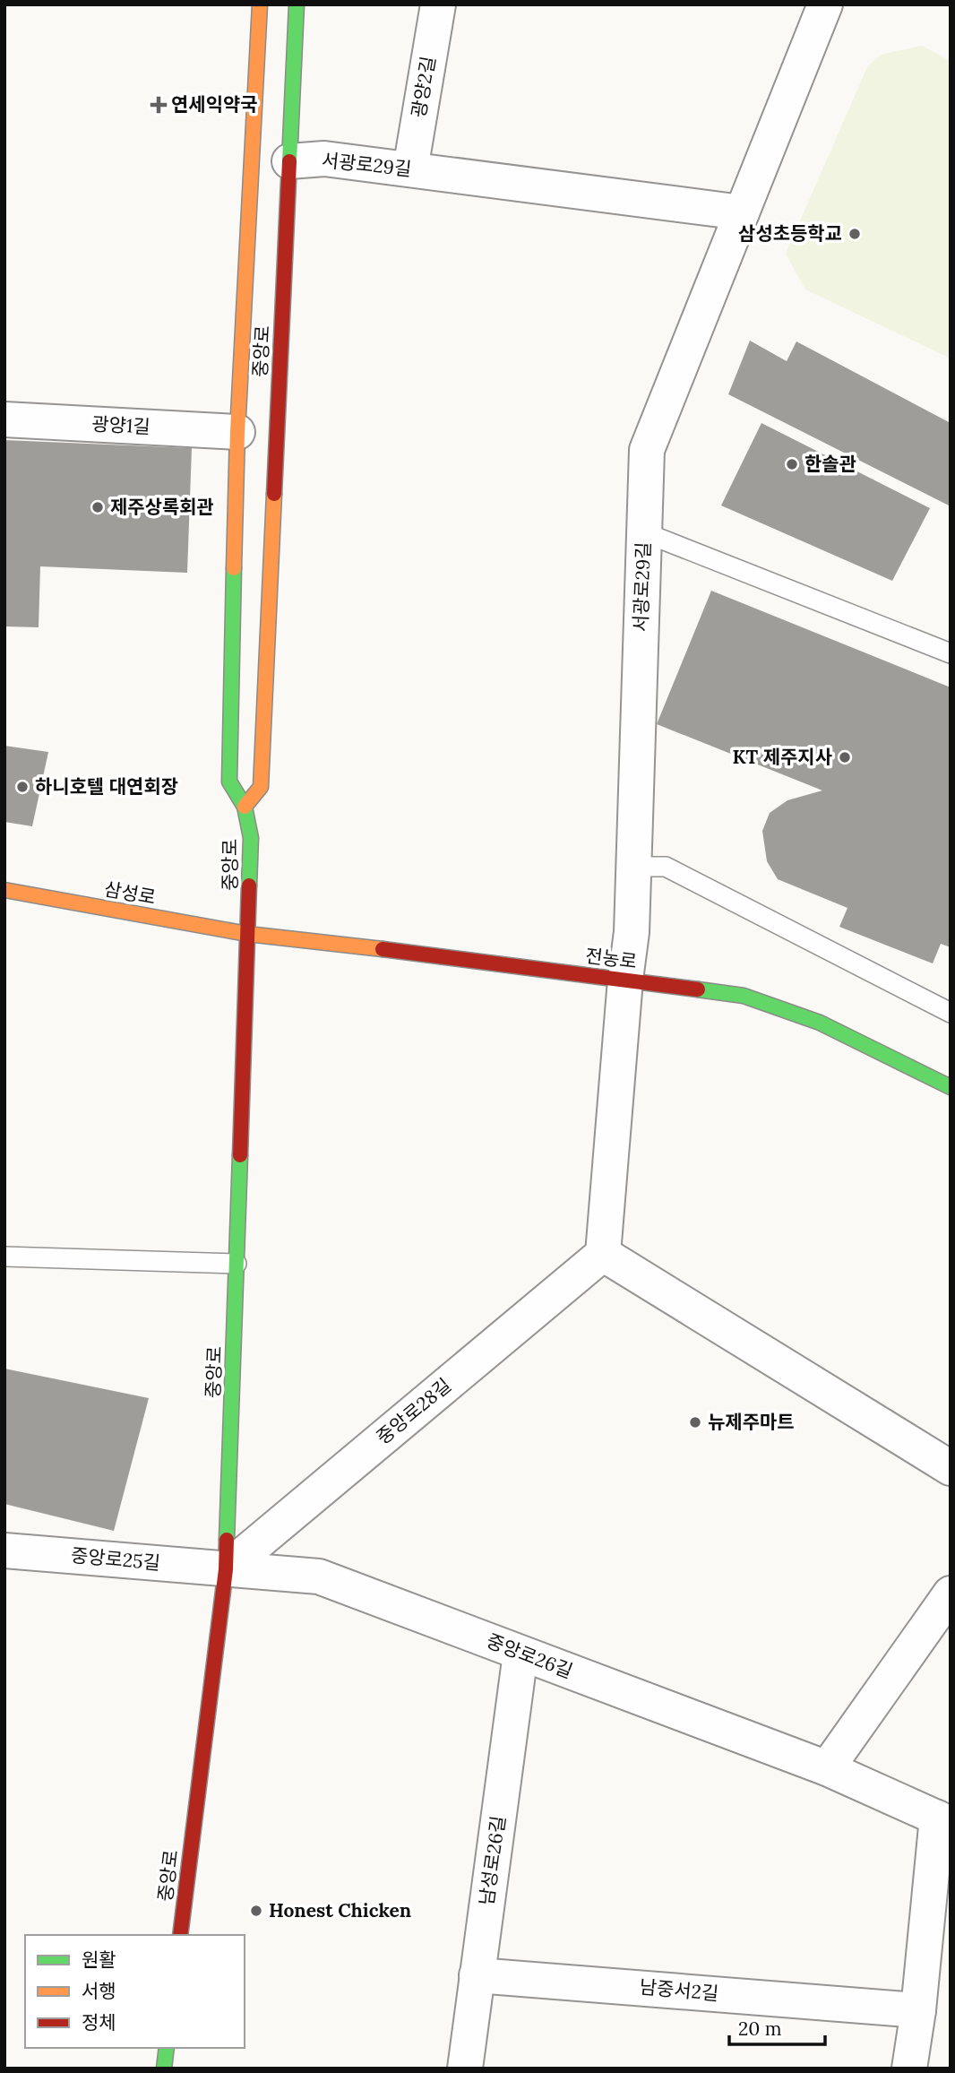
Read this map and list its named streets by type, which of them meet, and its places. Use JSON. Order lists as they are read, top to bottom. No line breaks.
{"streets":{"main road":["중앙로","삼성로","전농로"],"street":["광양2길","서광로29길","광양1길","중앙로28길","중앙로25길","중앙로26길","남성로26길","남중서2길"]},"crossings":[["광양2길","서광로29길"],["서광로29길","중앙로"],["서광로29길","전농로"],["중앙로","광양1길"],["중앙로","삼성로"],["중앙로","전농로"],["중앙로","중앙로28길"],["중앙로","중앙로25길"],["중앙로","중앙로26길"],["삼성로","전농로"],["중앙로28길","중앙로25길"],["중앙로28길","중앙로26길"],["중앙로25길","중앙로26길"],["중앙로26길","남성로26길"],["남성로26길","남중서2길"]],"places":{"health":["연세익약국"],"other":["삼성초등학교","한솔관","제주상록회관","KT 제주지사","하니호텔 대연회장","뉴제주마트","Honest Chicken"]},"legend":["원활","서행","정체"],"scale_bar":"20 m"}
